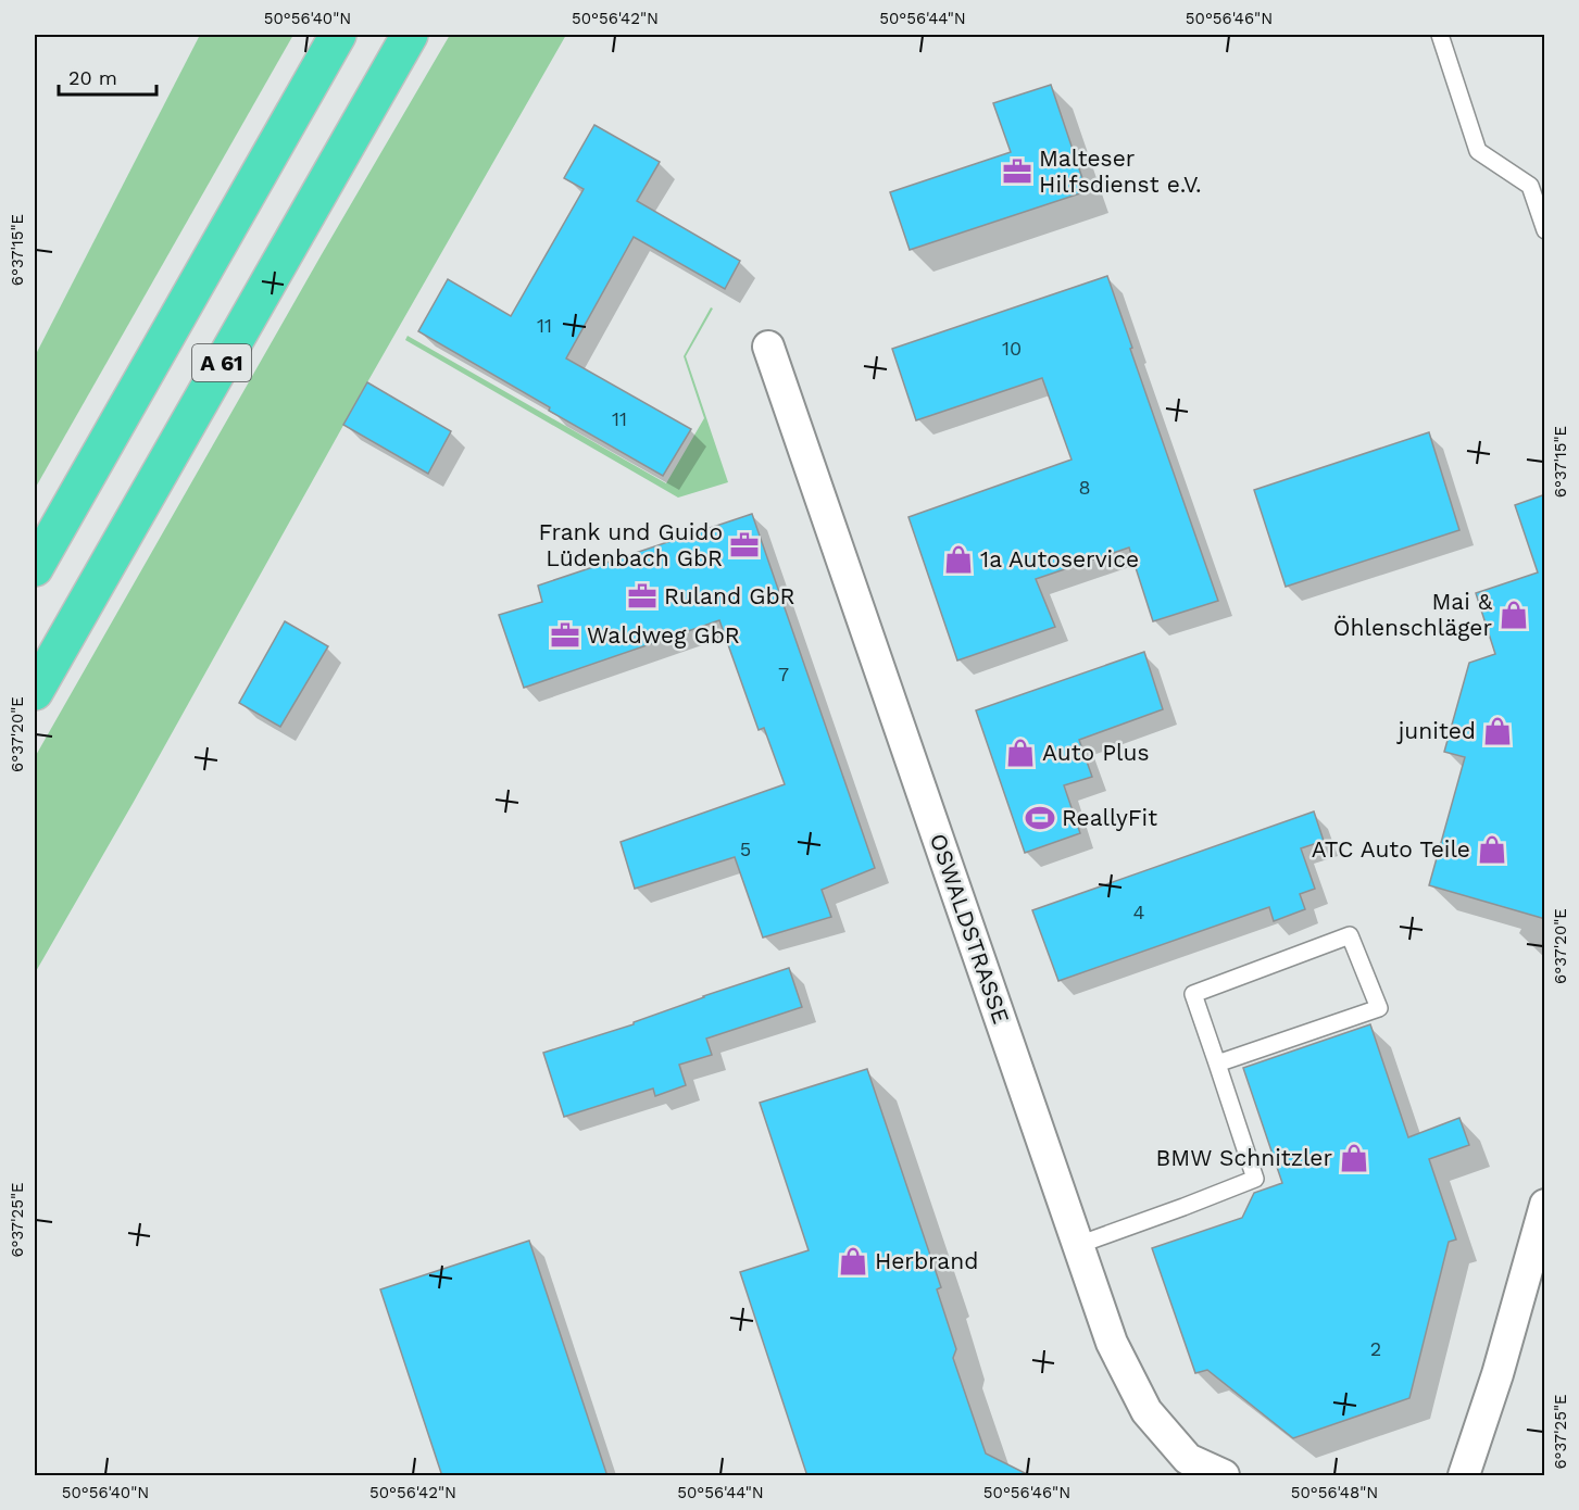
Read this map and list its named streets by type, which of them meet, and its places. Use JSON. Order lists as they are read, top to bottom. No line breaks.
{"streets":{"highway":["A 61"],"street":["OSWALDSTRASSE"]},"places":{"office":["Malteser Hilfsdienst e.V.","Frank und Guido Lüdenbach GbR","Ruland GbR","Waldweg GbR"],"shop":["1a Autoservice","Mai & Öhlenschläger","junited","Auto Plus","ATC Auto Teile","BMW Schnitzler","Herbrand"],"sports":["ReallyFit"]},"house_numbers":["11","10","11","8","7","5","4","2"],"scale_bar":"20 m","coordinates":["50°56'40\"N","50°56'42\"N","50°56'44\"N","50°56'46\"N","6°37'15\"E","6°37'20\"E","6°37'25\"E","50°56'48\"N"]}
